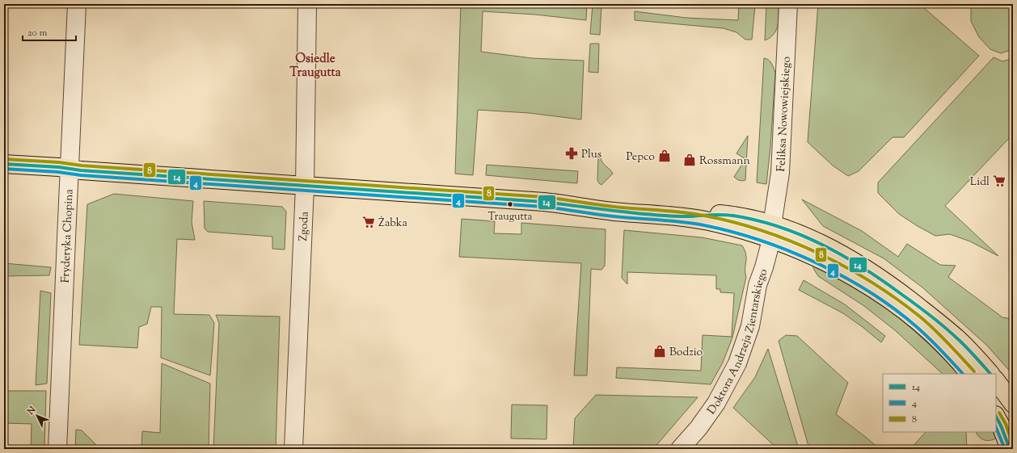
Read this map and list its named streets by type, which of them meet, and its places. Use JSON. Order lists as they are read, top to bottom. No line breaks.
{"streets":{"street":["Feliksa Nowowiejskiego","Zgoda","Fryderyka Chopina","Doktora Andrzeja Zientarskiego"]},"crossings":[["Feliksa Nowowiejskiego","Doktora Andrzeja Zientarskiego"]],"districts":["Osiedle Traugutta"],"places":{"pharmacy":["Plus"],"shop":["Pepco","Rossmann","Bodzio"],"supermarket":["Lidl","Żabka"],"other":["Traugutta"]},"lines":["transit line 8","transit line 14","transit line 4"],"legend":["14","4","8"],"scale_bar":"20 m","north":"top left"}
